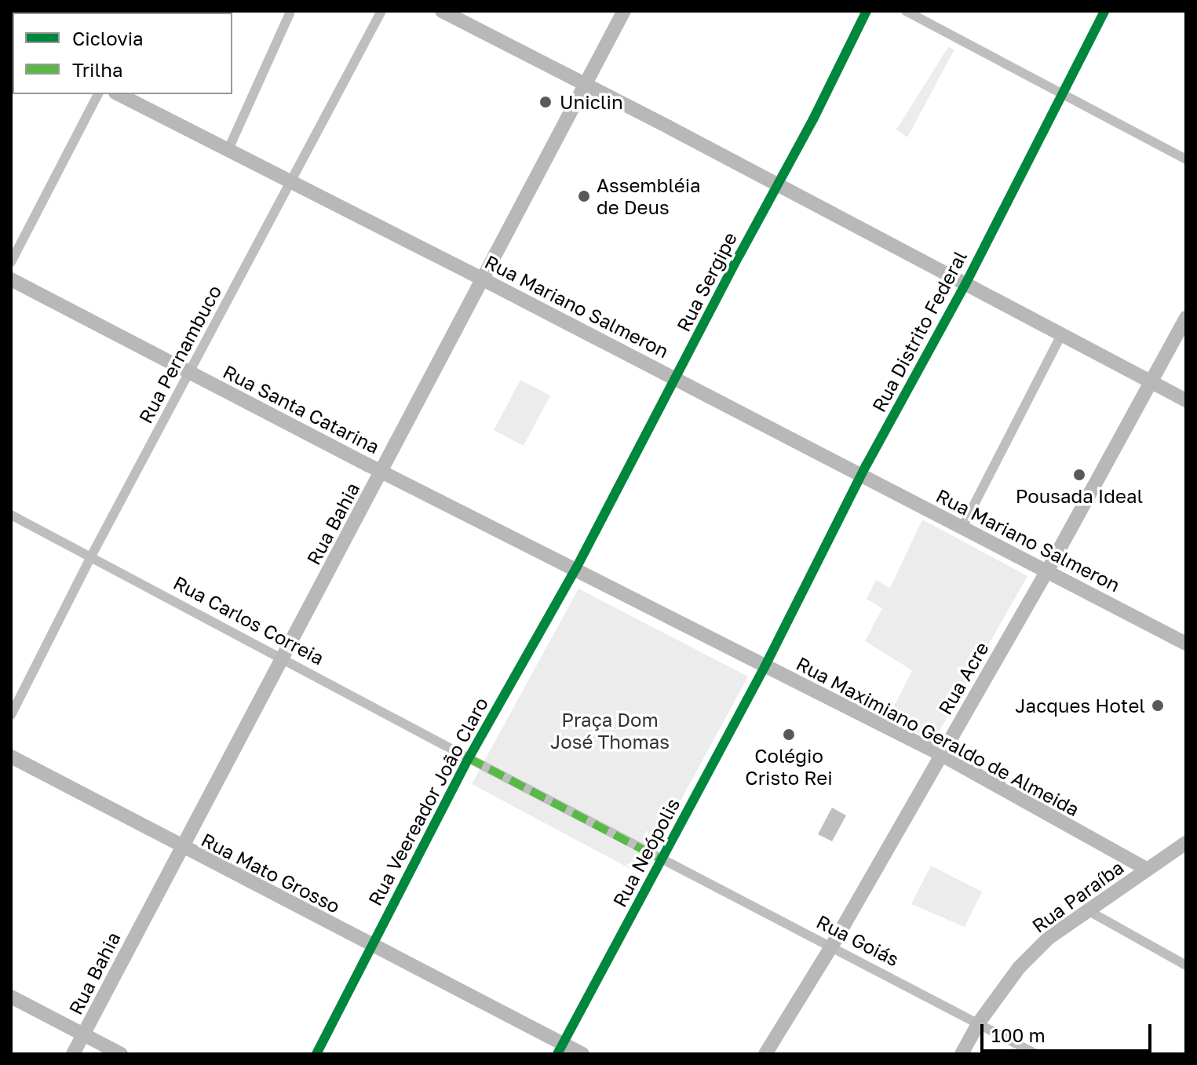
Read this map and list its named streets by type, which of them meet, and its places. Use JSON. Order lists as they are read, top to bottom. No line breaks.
{"streets":{"main road":["Rua Mariano Salmeron","Rua Santa Catarina","Rua Bahia","Rua Acre","Rua Maximiano Geraldo de Almeida","Rua Mato Grosso","Rua Paraíba"],"street":["Rua Sergipe","Rua Distrito Federal","Rua Pernambuco","Rua Carlos Correia","Rua Veereador João Claro","Rua Neópolis","Rua Goiás"]},"crossings":[["Rua Sergipe","Rua Mariano Salmeron"],["Rua Sergipe","Rua Santa Catarina"],["Rua Sergipe","Rua Maximiano Geraldo de Almeida"],["Rua Sergipe","Rua Veereador João Claro"],["Rua Mariano Salmeron","Rua Distrito Federal"],["Rua Mariano Salmeron","Rua Pernambuco"],["Rua Mariano Salmeron","Rua Bahia"],["Rua Mariano Salmeron","Rua Acre"],["Rua Distrito Federal","Rua Maximiano Geraldo de Almeida"],["Rua Distrito Federal","Rua Neópolis"],["Rua Pernambuco","Rua Santa Catarina"],["Rua Pernambuco","Rua Carlos Correia"],["Rua Santa Catarina","Rua Bahia"],["Rua Santa Catarina","Rua Maximiano Geraldo de Almeida"],["Rua Santa Catarina","Rua Veereador João Claro"],["Rua Bahia","Rua Carlos Correia"],["Rua Bahia","Rua Mato Grosso"],["Rua Carlos Correia","Rua Veereador João Claro"],["Rua Carlos Correia","Rua Neópolis"],["Rua Carlos Correia","Rua Goiás"],["Rua Acre","Rua Maximiano Geraldo de Almeida"],["Rua Acre","Rua Goiás"],["Rua Maximiano Geraldo de Almeida","Rua Veereador João Claro"],["Rua Maximiano Geraldo de Almeida","Rua Neópolis"],["Rua Maximiano Geraldo de Almeida","Rua Paraíba"],["Rua Veereador João Claro","Rua Mato Grosso"],["Rua Neópolis","Rua Mato Grosso"],["Rua Neópolis","Rua Goiás"],["Rua Paraíba","Rua Goiás"]],"parks":["Praça Dom José Thomas"],"places":["Uniclin","Assembléia de Deus","Pousada Ideal","Jacques Hotel","Colégio Cristo Rei"],"legend":["Ciclovia","Trilha"],"scale_bar":"100 m"}
